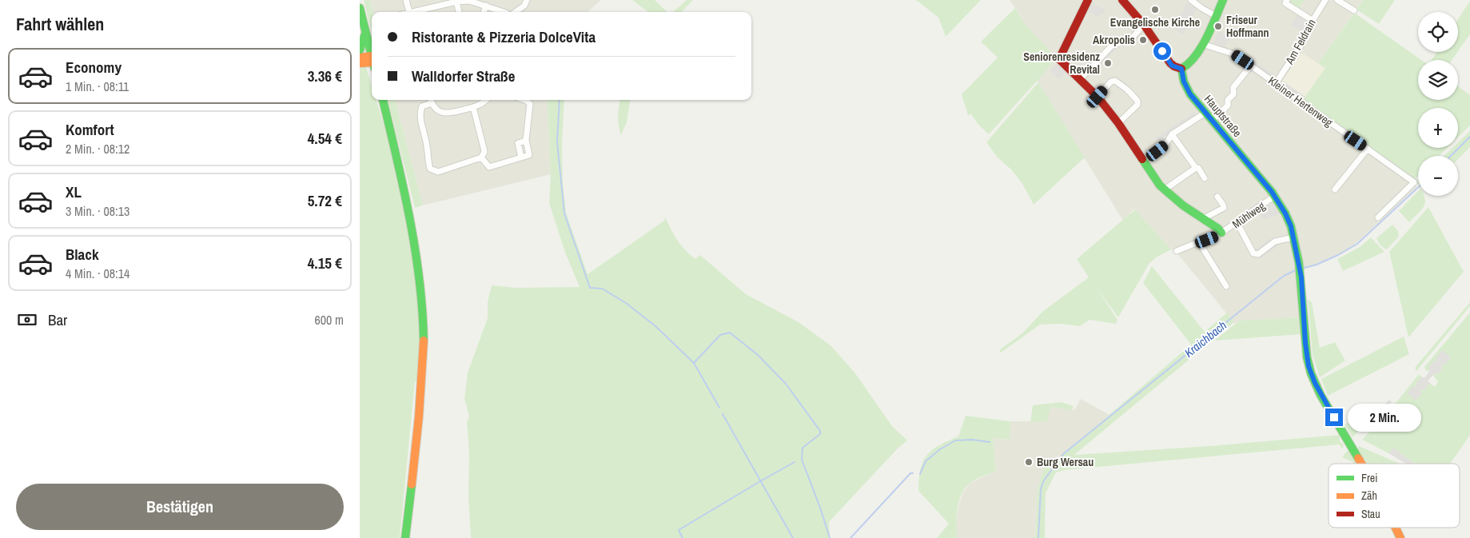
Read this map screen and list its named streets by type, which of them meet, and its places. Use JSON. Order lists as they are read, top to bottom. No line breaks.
{"streets":{"street":["Am Feldrain","Kleiner Hertenweg","Hauptstraße","Mühlweg"]},"crossings":[["Am Feldrain","Kleiner Hertenweg"],["Hauptstraße","Mühlweg"]],"water":["Kraichbach"],"places":["Evangelische Kirche","Friseur Hoffmann","Akropolis","Seniorenresidenz Revital","Burg Wersau"],"legend":["Frei","Zäh","Stau"],"page":{"heading":"Fahrt wählen","map_buttons":["+","−"],"banner":["Ristorante & Pizzeria DolceVita","Walldorfer Straße"],"list":[{"name":"Economy","note":"1 Min. · 08:11","value":"3.36 €"},{"name":"Komfort","note":"2 Min. · 08:12","value":"4.54 €"},{"name":"XL","note":"3 Min. · 08:13","value":"5.72 €"},{"name":"Black","note":"4 Min. · 08:14","value":"4.15 €"}],"pay":["Bar","600 m"],"bubble":"2 Min.","buttons":"Bestätigen"}}
